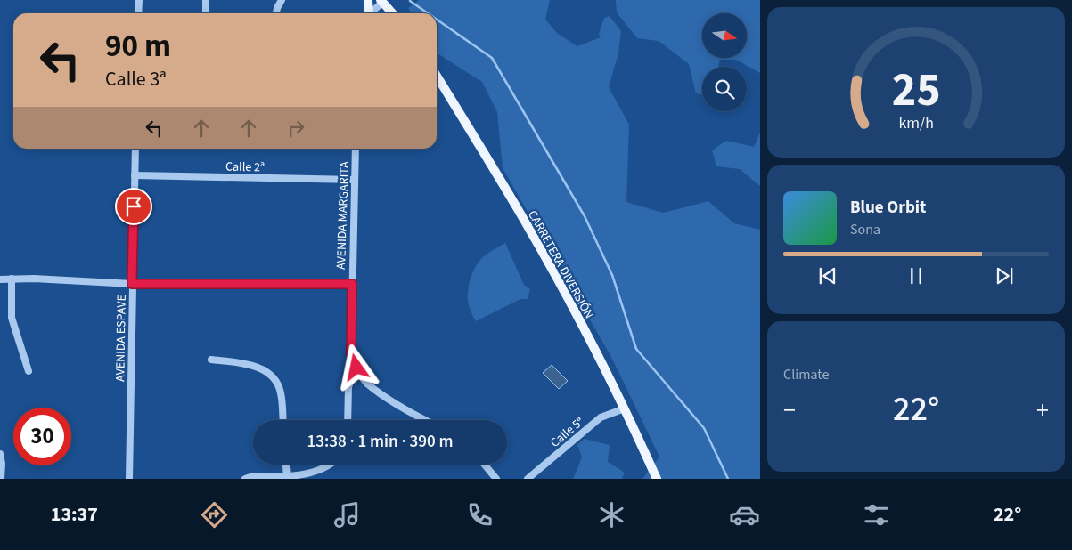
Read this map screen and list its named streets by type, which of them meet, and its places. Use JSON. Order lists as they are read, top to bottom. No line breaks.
{"streets":{"main road":["CARRETERA DIVERSIÓN"],"street":["Calle 2ª","AVENIDA MARGARITA","AVENIDA ESPAVE","Calle 5ª"]},"crossings":[["Calle 2ª","AVENIDA MARGARITA"],["Calle 2ª","AVENIDA ESPAVE"],["CARRETERA DIVERSIÓN","Calle 5ª"]],"north":"right","page":{"turn":["90 m","Calle 3ª"],"song":["Blue Orbit","Sona"],"tile":"Climate","heat":["−","22°","+"],"limit":"30","trip":"13:38 · 1 min · 390 m","tabs":["13:37","22°"],"gauge":["25","km/h"]}}
